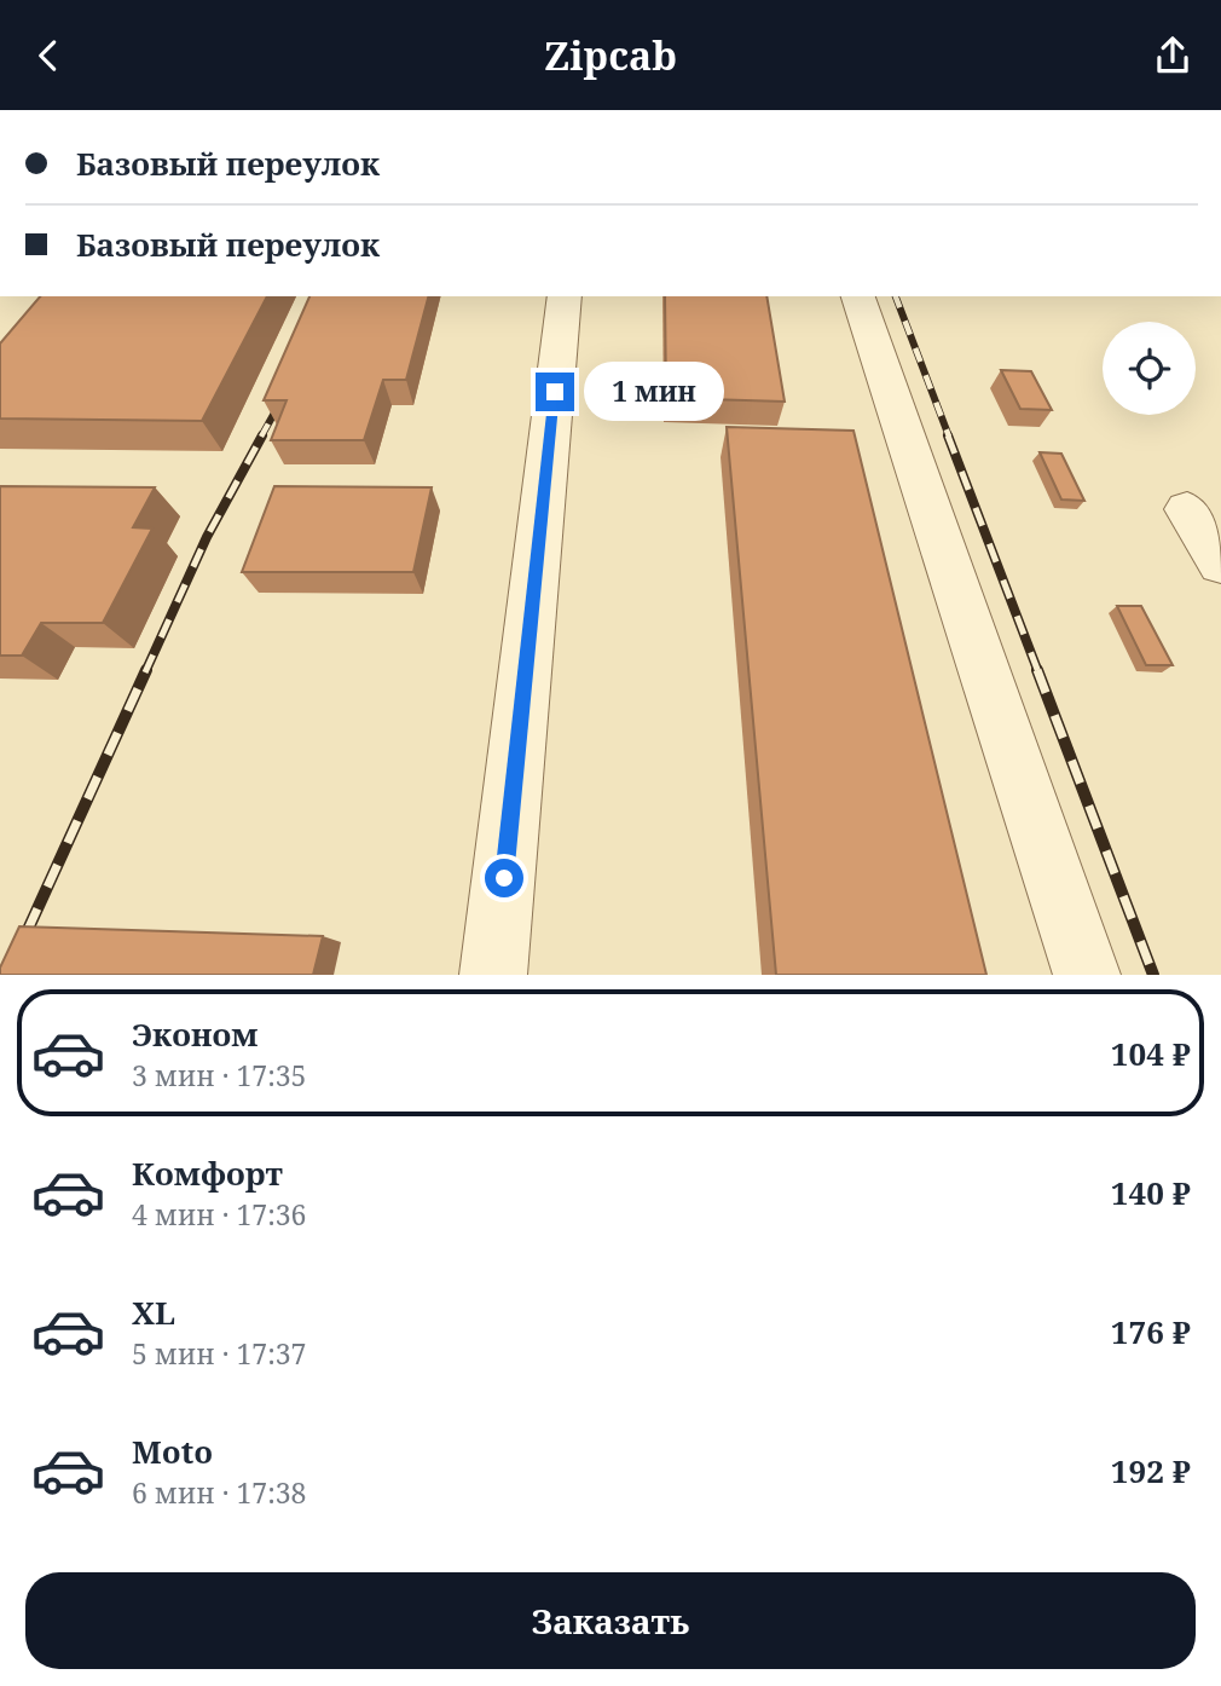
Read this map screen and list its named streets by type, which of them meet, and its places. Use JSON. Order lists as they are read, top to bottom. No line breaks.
{"page":{"header":"Zipcab","banner":["Базовый переулок","Базовый переулок"],"bubble":"1 мин","list":[{"name":"Эконом","note":"3 мин · 17:35","value":"104 ₽"},{"name":"Комфорт","note":"4 мин · 17:36","value":"140 ₽"},{"name":"XL","note":"5 мин · 17:37","value":"176 ₽"},{"name":"Moto","note":"6 мин · 17:38","value":"192 ₽"}],"buttons":"Заказать"}}
